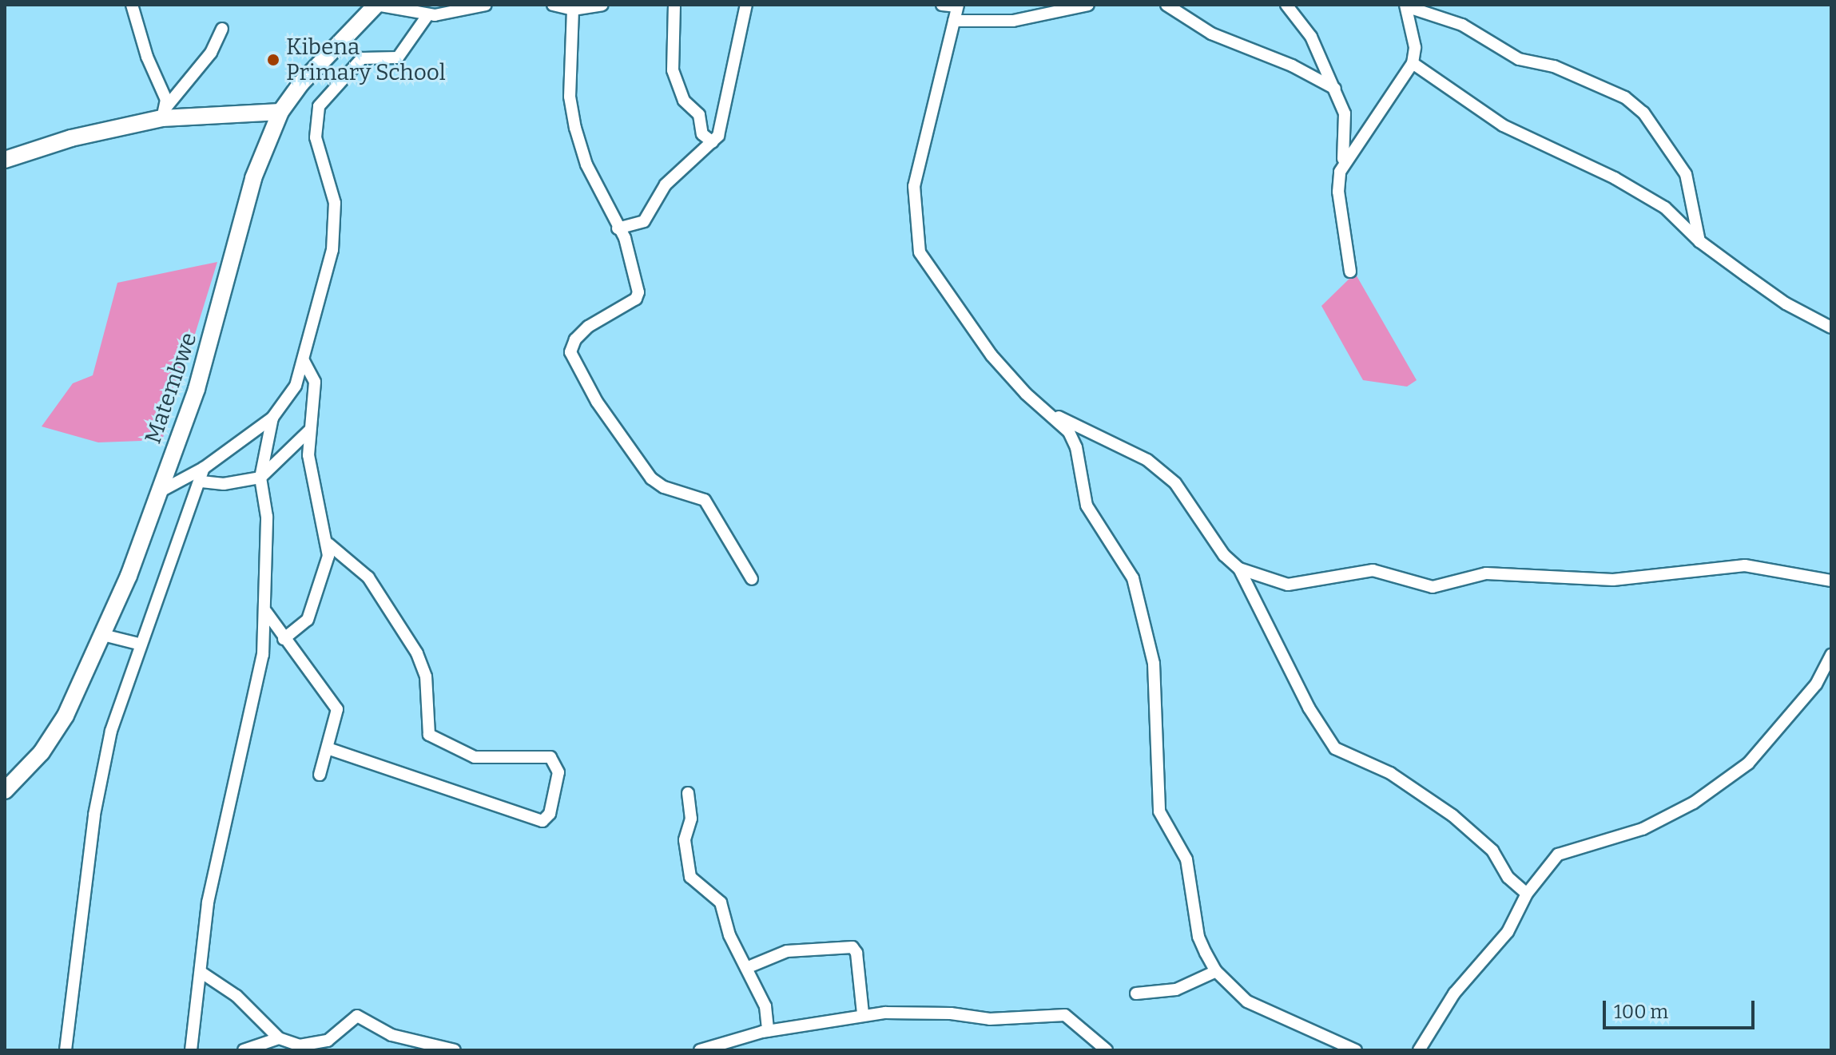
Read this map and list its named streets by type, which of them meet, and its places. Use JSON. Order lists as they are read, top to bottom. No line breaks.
{"streets":{"main road":["Matembwe"]},"places":["Kibena Primary School"],"scale_bar":"100 m"}
